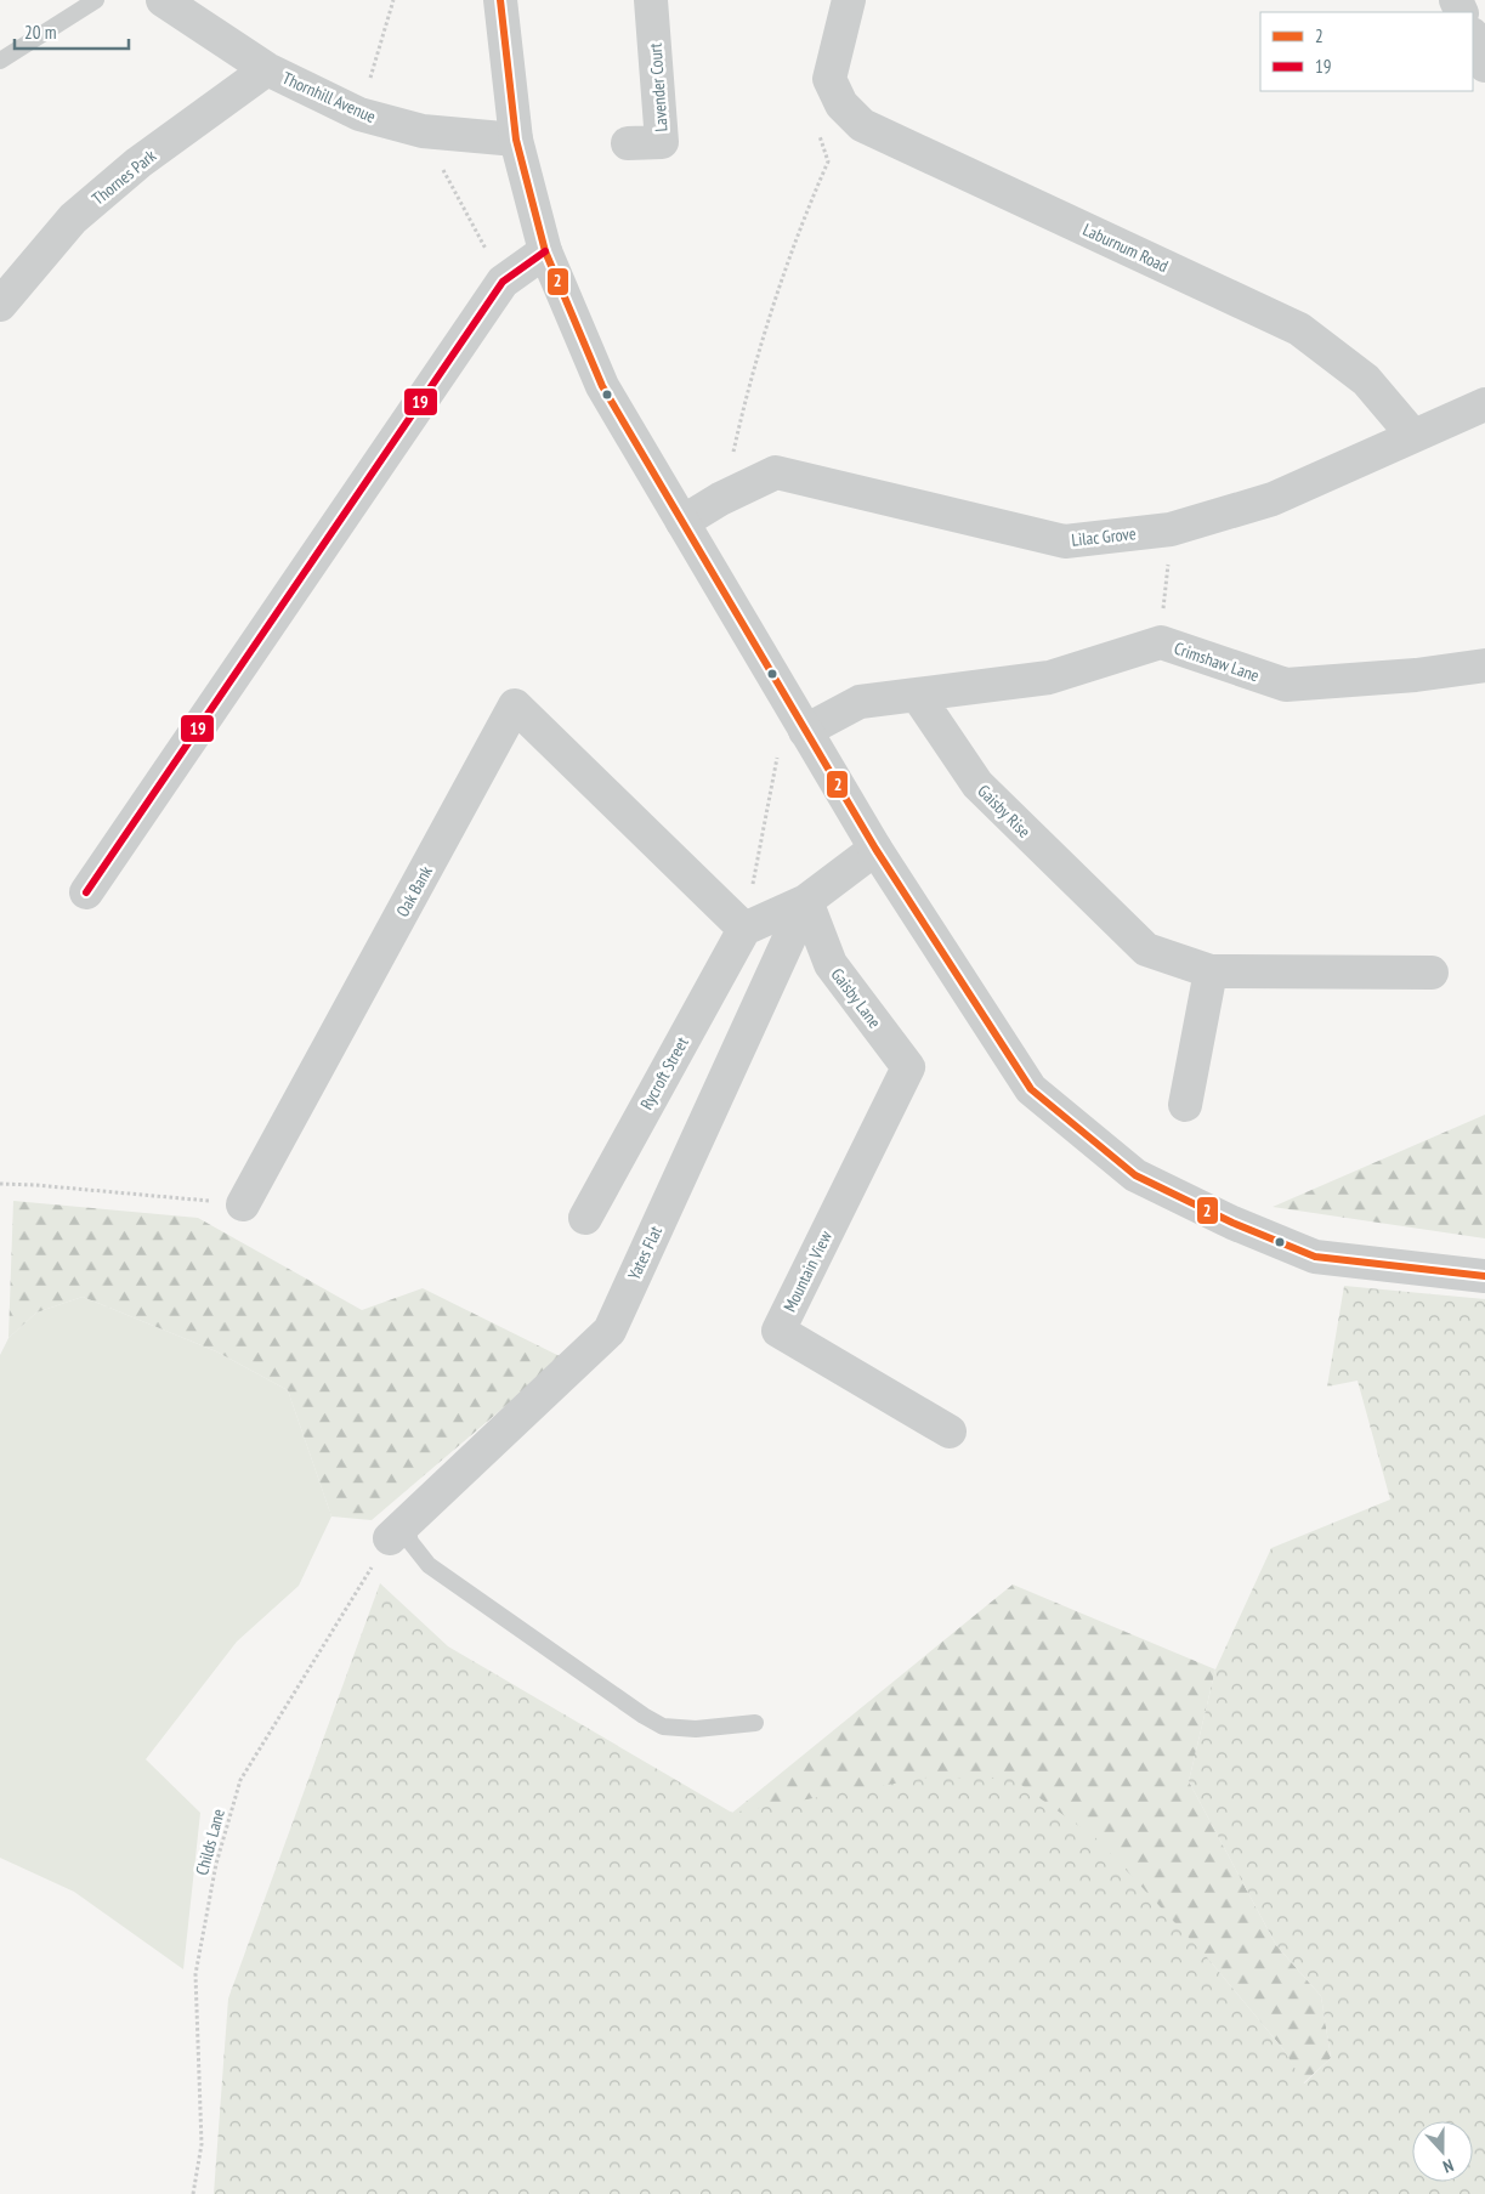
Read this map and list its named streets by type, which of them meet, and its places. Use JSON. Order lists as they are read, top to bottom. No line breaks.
{"streets":{"street":["Lavender Court","Thornhill Avenue","Thornes Park","Laburnum Road","Lilac Grove","Crimshaw Lane","Gaisby Rise","Oak Bank","Gaisby Lane","Rycroft Street","Yates Flat","Mountain View"],"path":["Childs Lane"]},"crossings":[["Thornhill Avenue","Thornes Park"],["Laburnum Road","Lilac Grove"],["Crimshaw Lane","Gaisby Rise"],["Oak Bank","Rycroft Street"],["Gaisby Lane","Yates Flat"],["Gaisby Lane","Mountain View"],["Yates Flat","Childs Lane"]],"lines":["transit line 2","transit line 19"],"legend":["2","19"],"scale_bar":"20 m","north":"bottom"}
